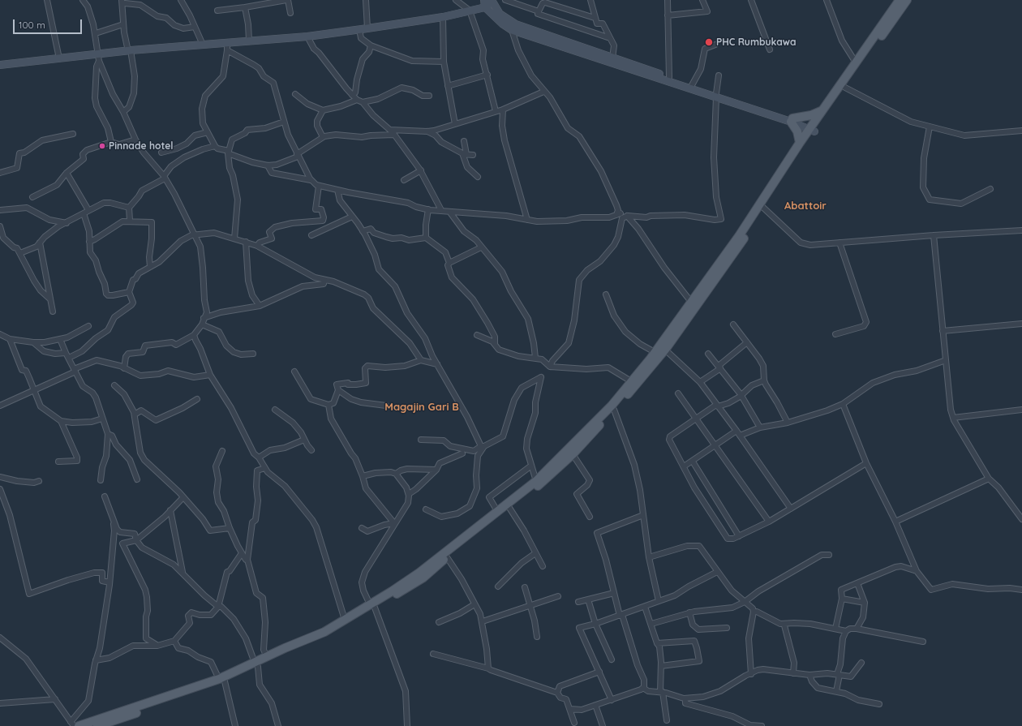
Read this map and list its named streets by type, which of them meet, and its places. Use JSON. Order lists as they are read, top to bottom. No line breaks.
{"districts":["Abattoir","Magajin Gari B"],"places":["PHC Rumbukawa","Pinnade hotel"],"scale_bar":"100 m"}
